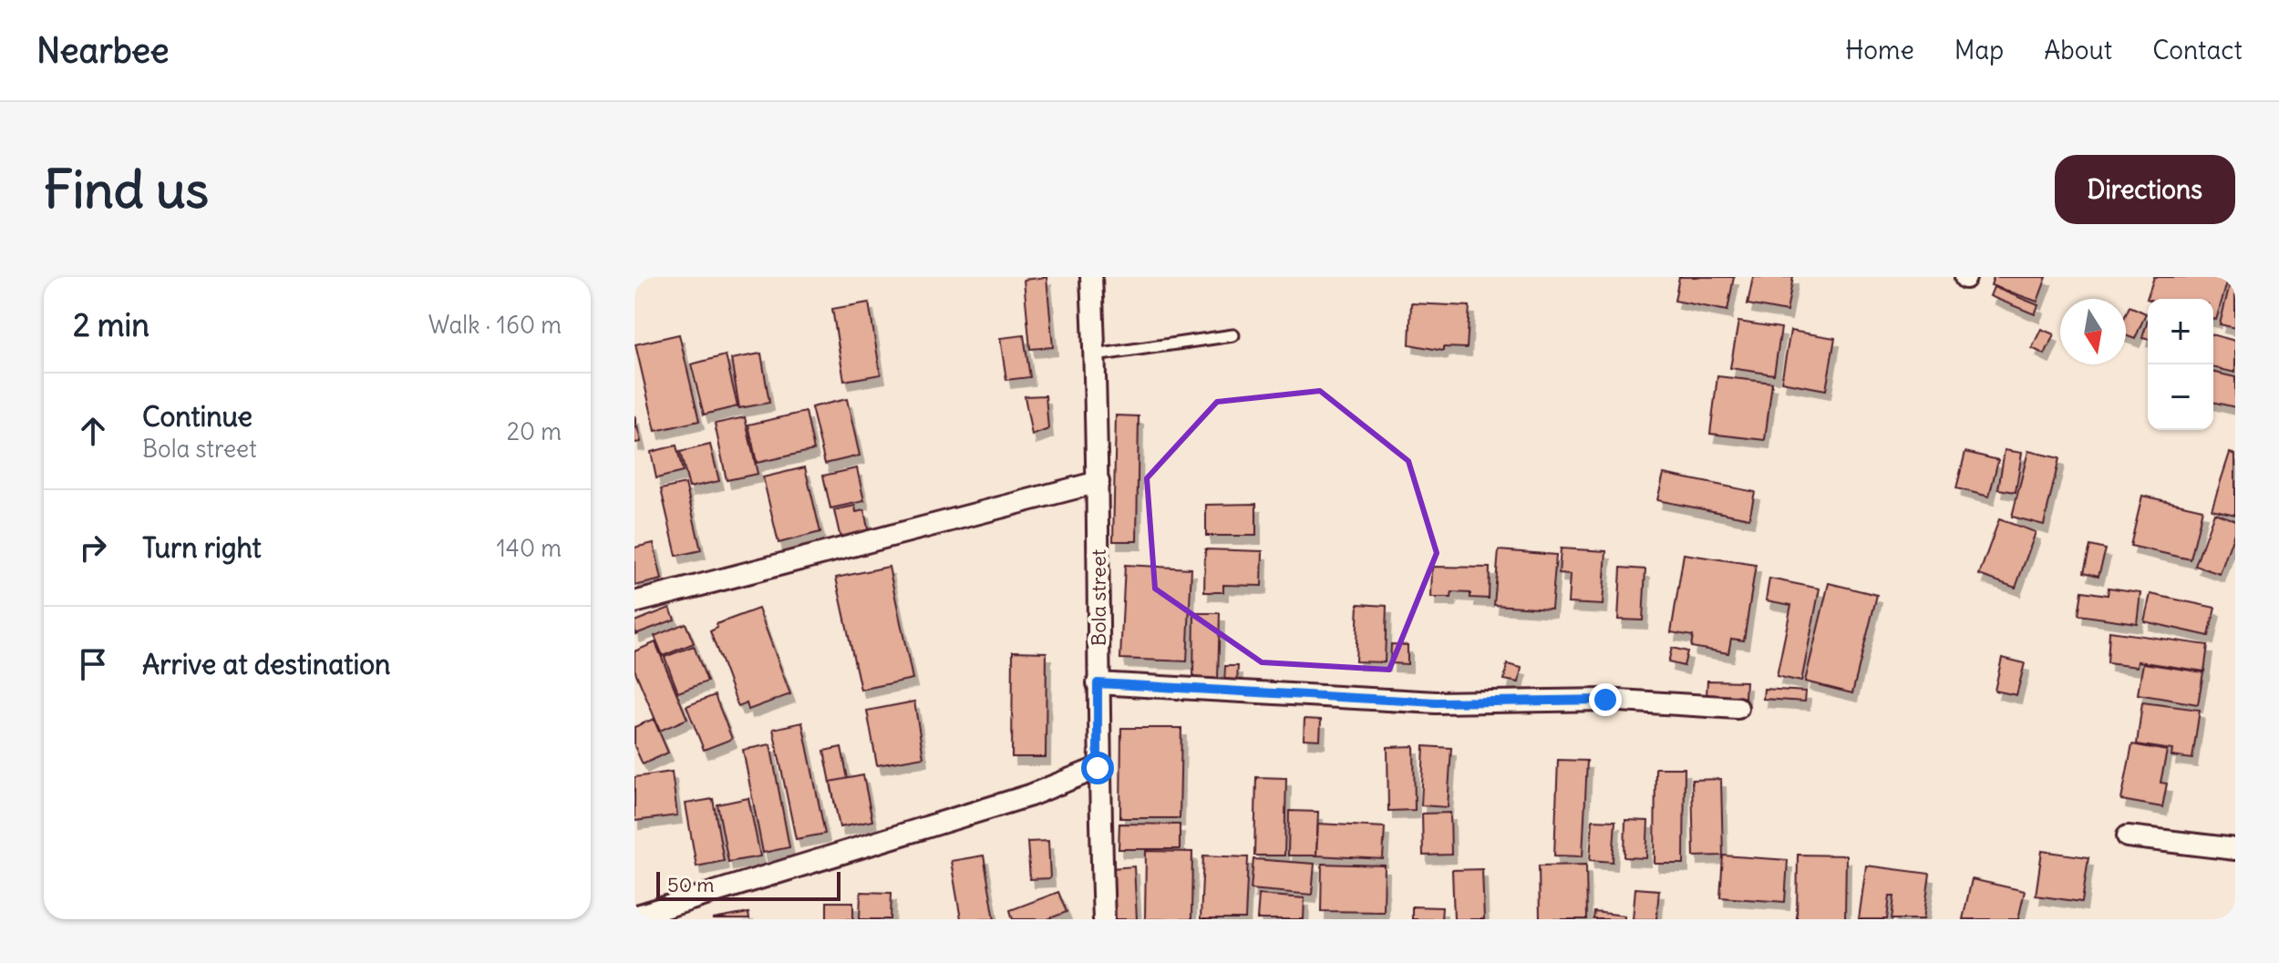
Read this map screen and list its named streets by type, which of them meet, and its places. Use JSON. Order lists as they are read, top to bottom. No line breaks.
{"streets":{"street":["Bola street"]},"scale_bar":"50 m","north":"bottom","page":{"header":"Nearbee","nav":["Home","Map","About","Contact"],"buttons":"Directions","title":"Find us","heading":["2 min","Walk · 160 m"],"map_buttons":["+","−"],"list":[["Continue","Bola street","20 m"],["Turn right","140 m"],"Arrive at destination"],"scale":"50 m"}}
